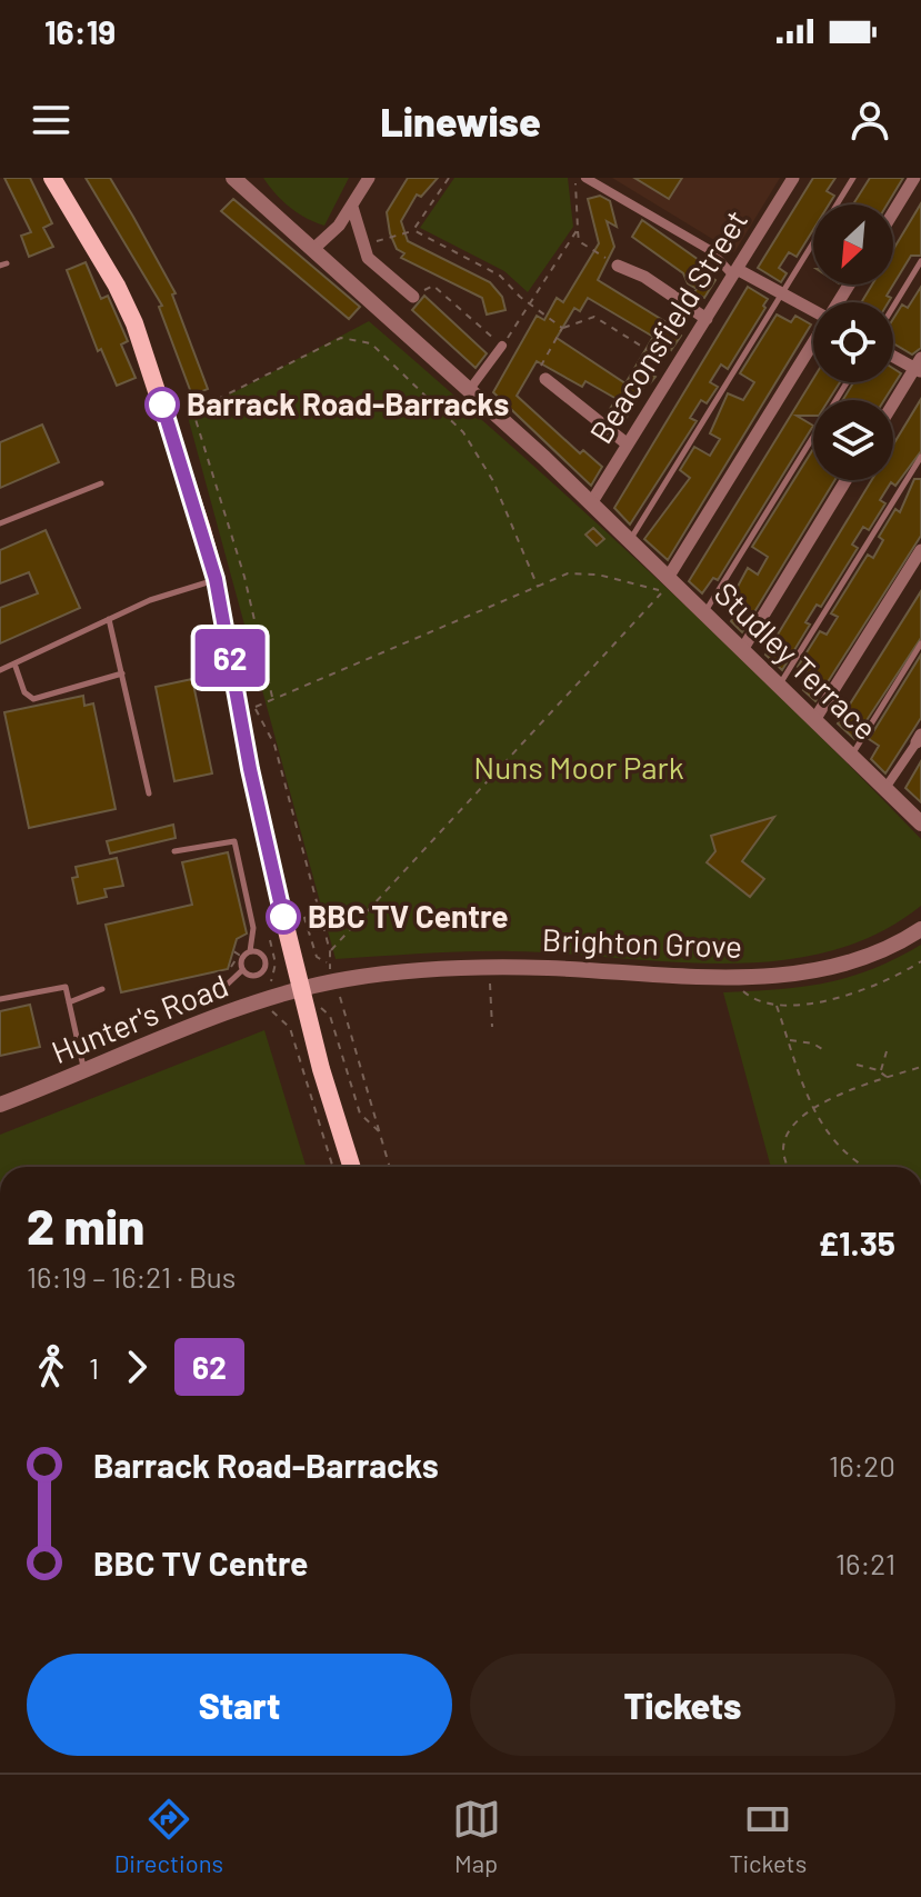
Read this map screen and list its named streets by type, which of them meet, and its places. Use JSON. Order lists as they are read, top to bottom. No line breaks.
{"streets":{"street":["Beaconsfield Street","Studley Terrace","Brighton Grove","Hunter's Road"]},"crossings":[["Beaconsfield Street","Studley Terrace"],["Brighton Grove","Hunter's Road"]],"parks":["Nuns Moor Park"],"places":["Barrack Road-Barracks","BBC TV Centre"],"lines":["bus line 62"],"north":"bottom left","page":{"status":"16:19","header":"Linewise","on_map":"62","heading":["2 min","16:19 – 16:21 · Bus","£1.35"],"legs":["1","62"],"list":[{"name":"Barrack Road-Barracks","value":"16:20"},{"name":"BBC TV Centre","value":"16:21"}],"buttons":["Start","Tickets"],"tabs":["Directions","Map","Tickets"]}}
